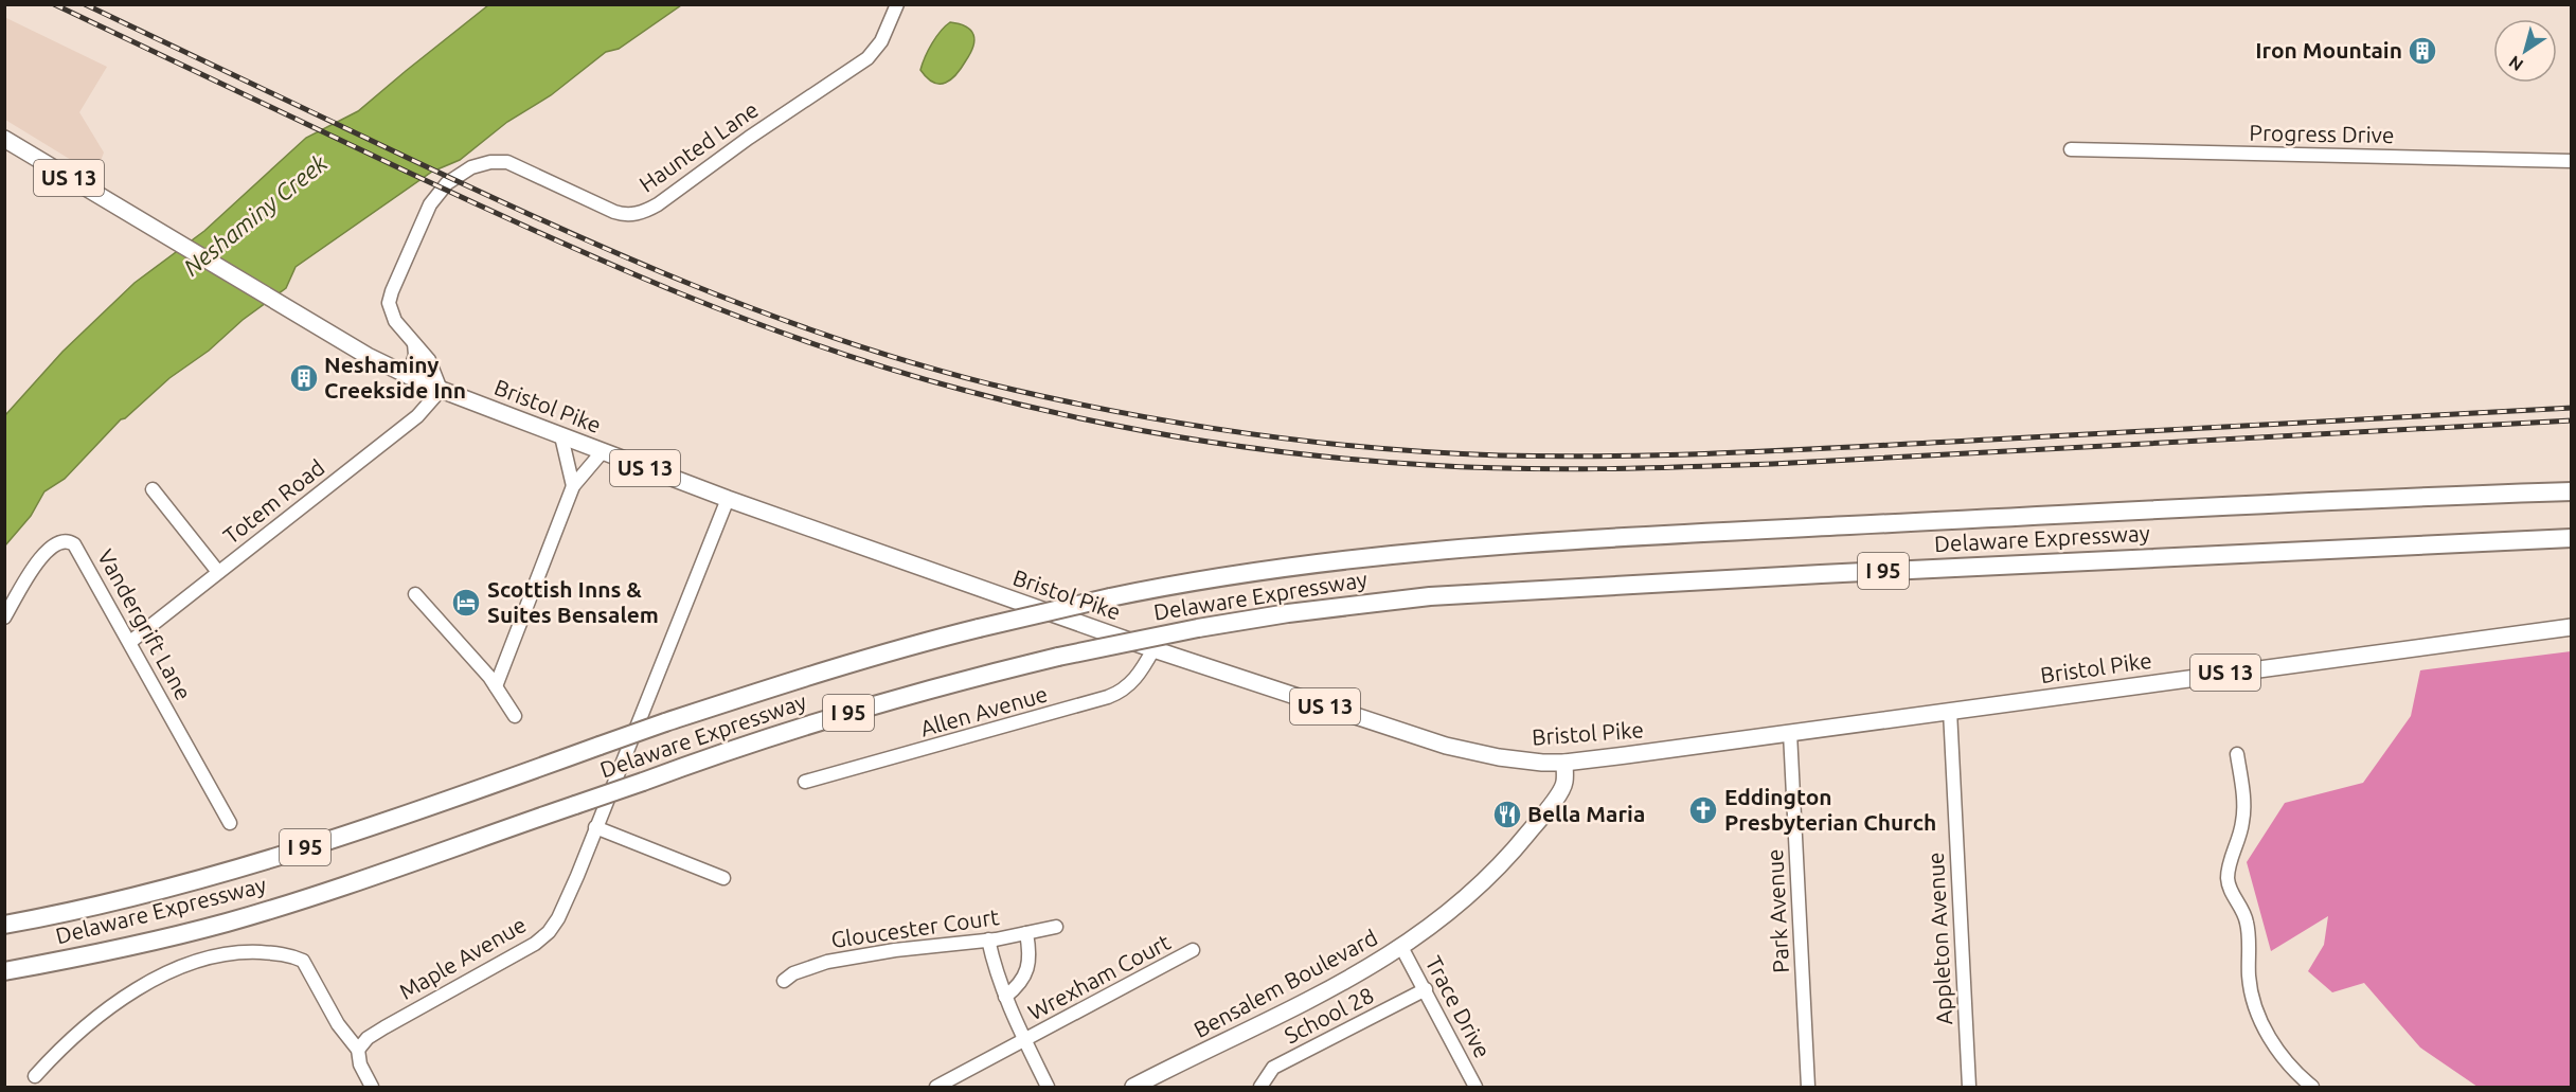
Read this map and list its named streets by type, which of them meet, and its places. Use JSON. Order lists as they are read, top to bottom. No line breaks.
{"streets":{"highway":["Delaware Expressway","I 95"],"main road":["US 13","Bristol Pike","Bensalem Boulevard"],"street":["Progress Drive","Haunted Lane","Totem Road","Vandergrift Lane","Allen Avenue","Park Avenue","Gloucester Court","Appleton Avenue","Maple Avenue","Wrexham Court","Trace Drive","School 28"]},"crossings":[["Haunted Lane","Bristol Pike"],["Haunted Lane","Totem Road"],["Bristol Pike","Totem Road"],["Bristol Pike","Allen Avenue"],["Bristol Pike","Park Avenue"],["Bristol Pike","Appleton Avenue"],["Bristol Pike","Maple Avenue"],["Bristol Pike","Bensalem Boulevard"],["Totem Road","Vandergrift Lane"],["Bensalem Boulevard","Trace Drive"],["Trace Drive","School 28"]],"water":["Neshaminy Creek"],"places":{"building":["Iron Mountain","Neshaminy Creekside Inn"],"hotel":["Scottish Inns & Suites Bensalem"],"church":["Eddington Presbyterian Church"],"restaurant":["Bella Maria"]},"north":"bottom left"}
